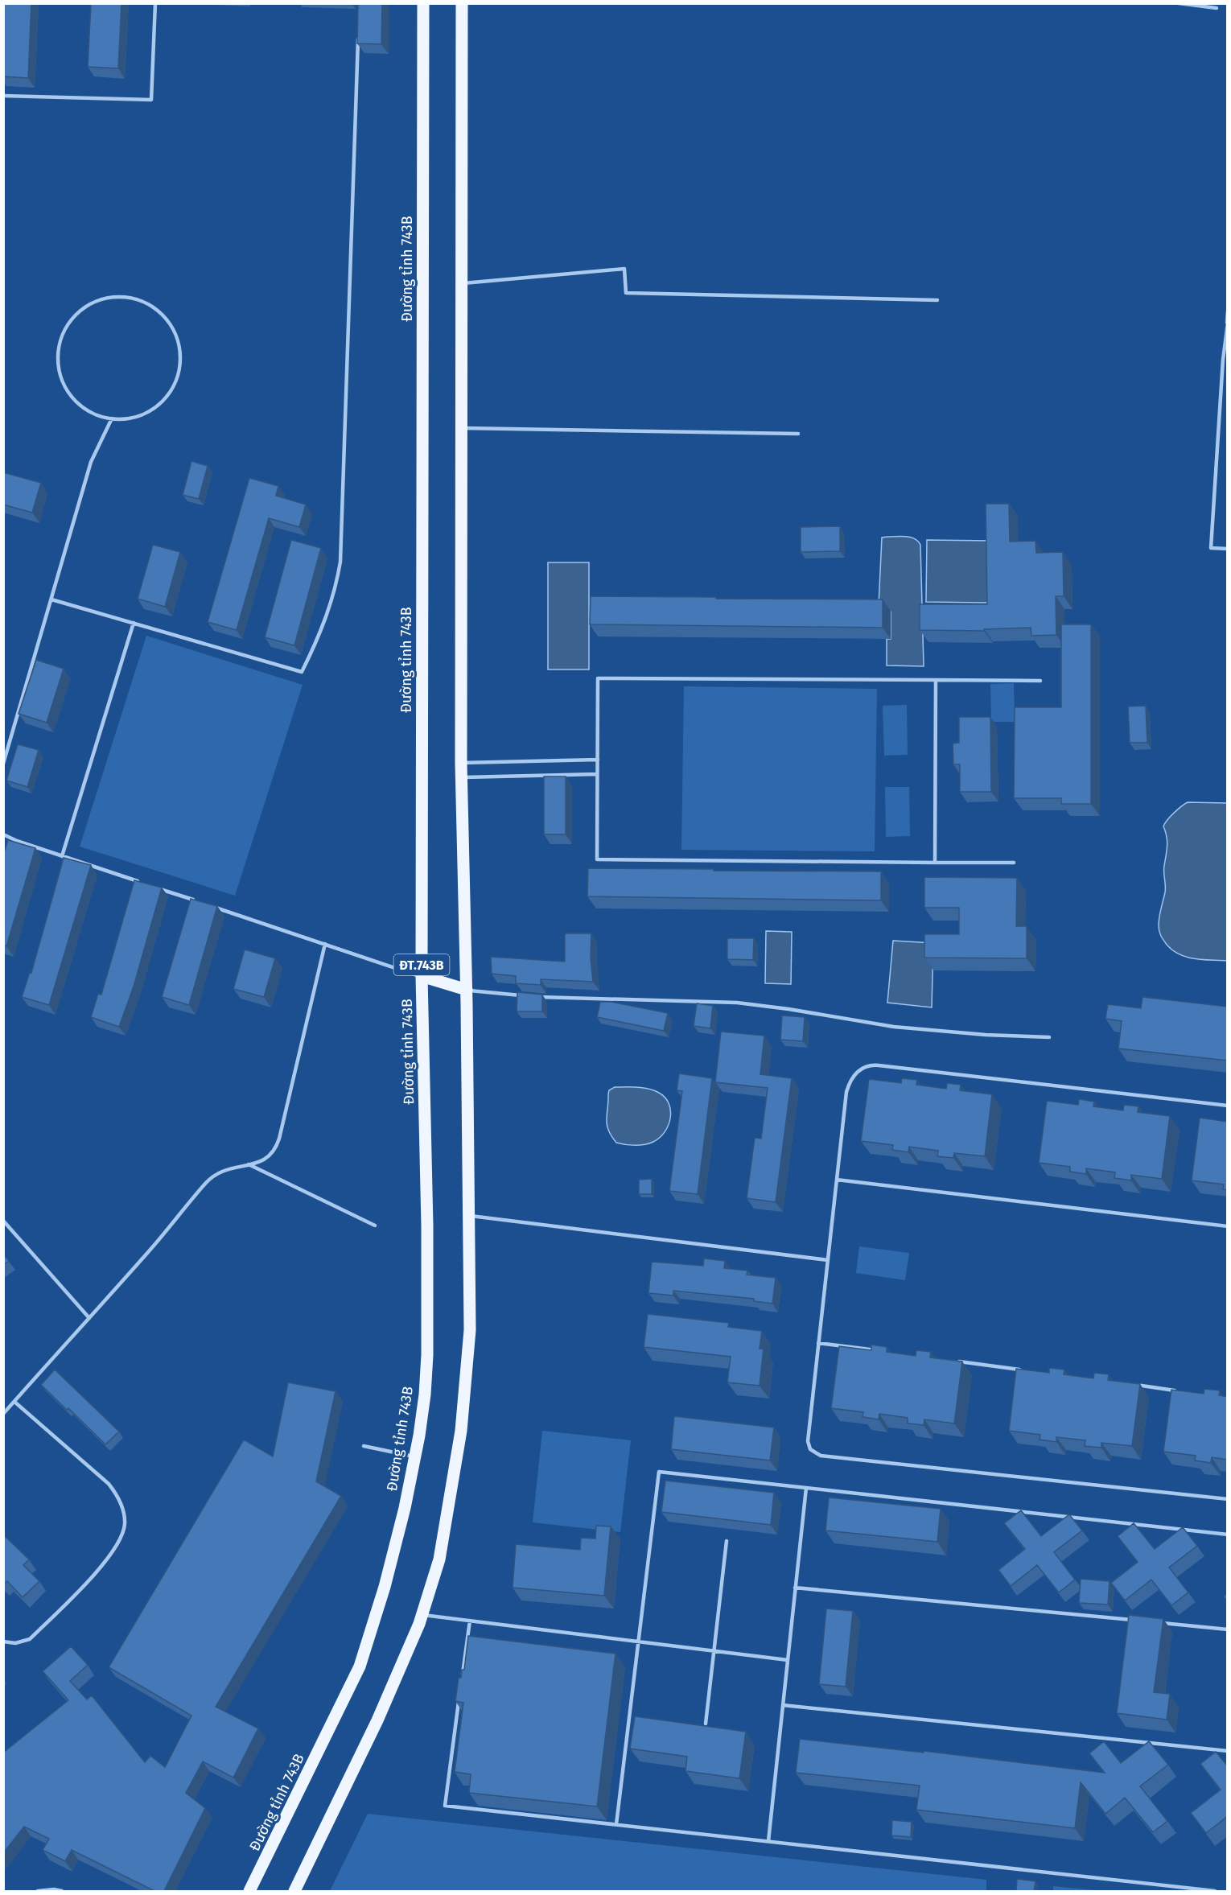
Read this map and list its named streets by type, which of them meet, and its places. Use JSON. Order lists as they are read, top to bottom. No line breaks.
{"streets":{"main road":["Đường tỉnh 743B","ĐT.743B"]}}
